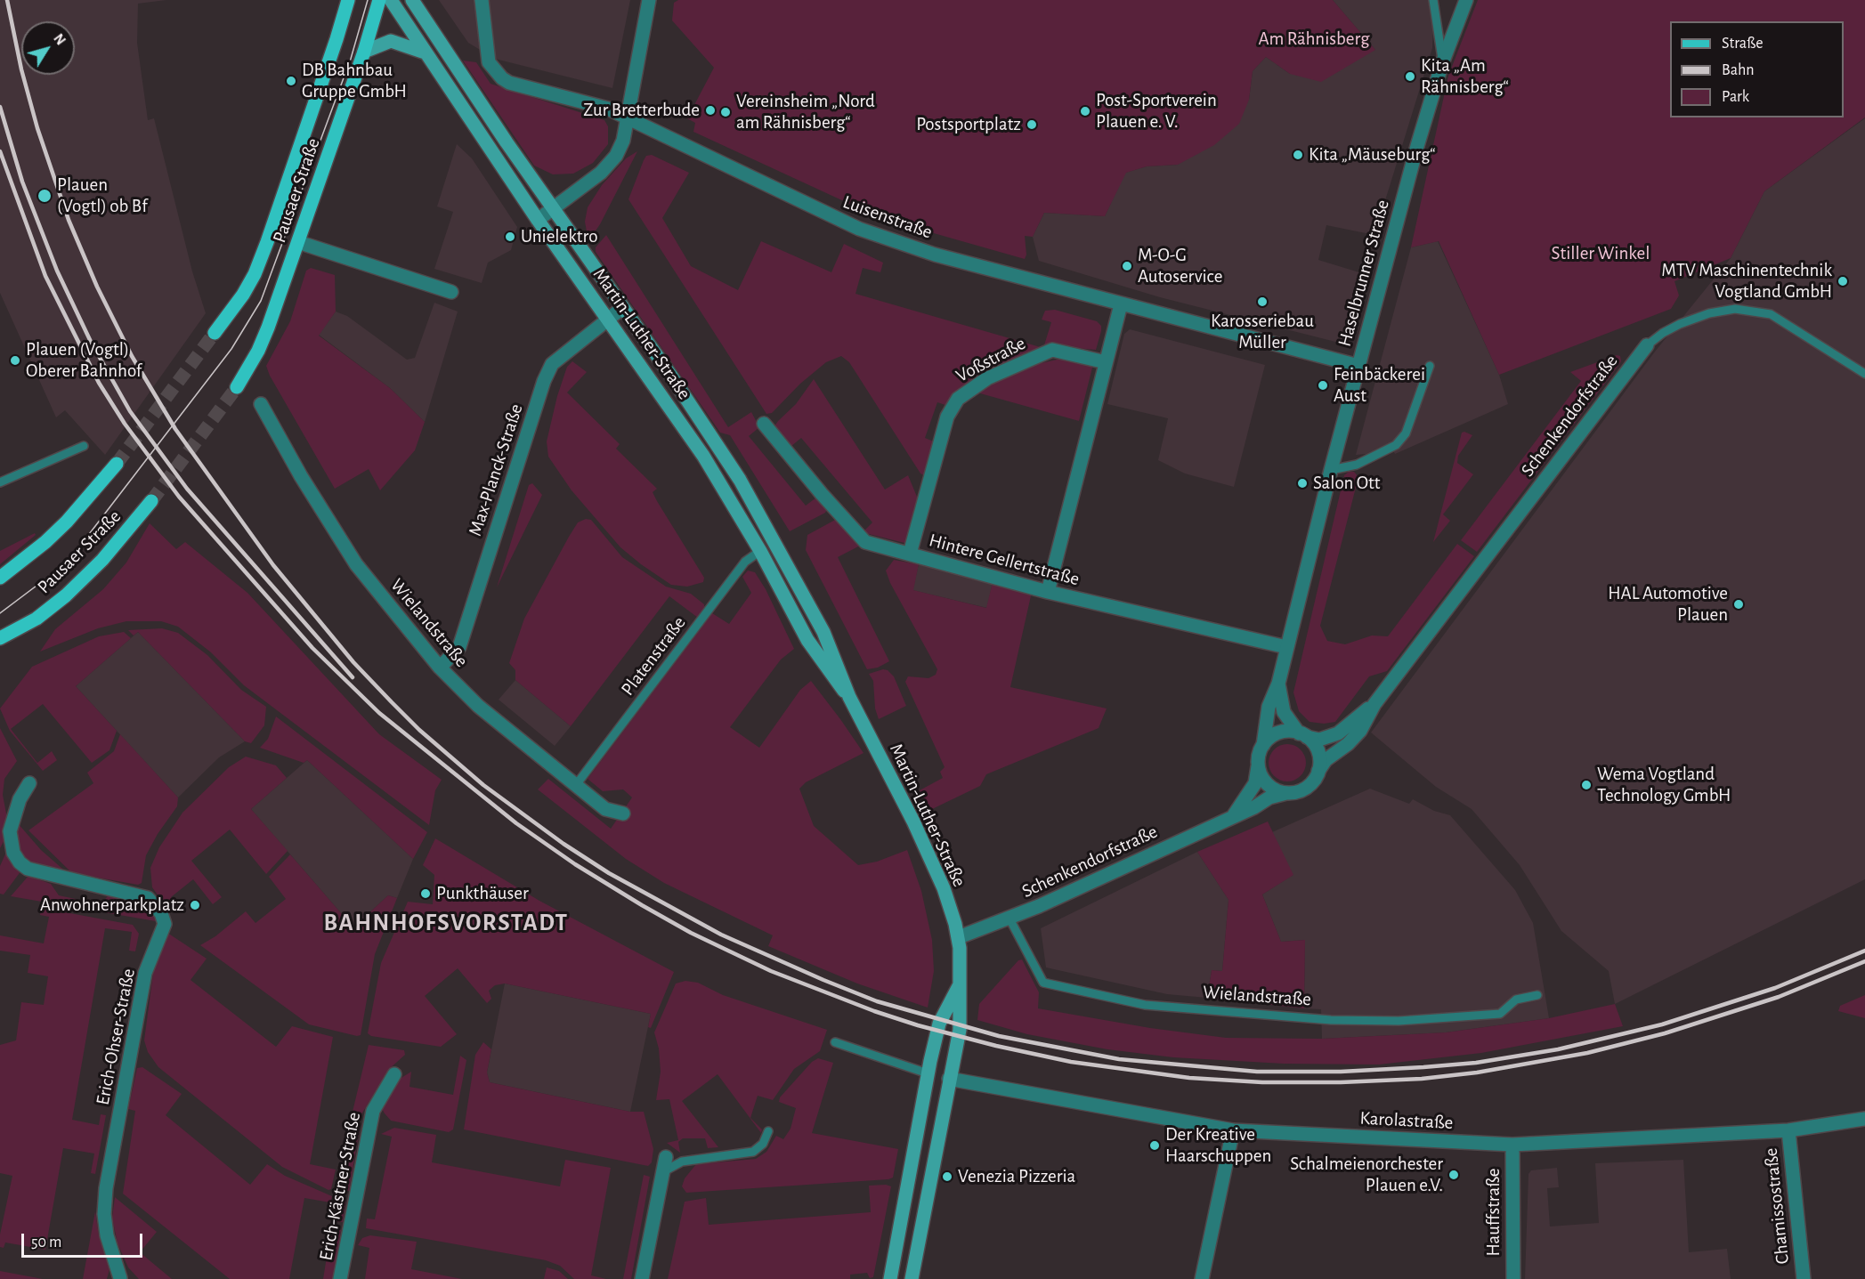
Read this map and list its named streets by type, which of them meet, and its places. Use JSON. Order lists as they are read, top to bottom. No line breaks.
{"streets":{"main road":["Pausaer Straße","Martin-Luther-Straße"],"street":["Luisenstraße","Haselbrunner Straße","Voßstraße","Schenkendorfstraße","Max-Planck-Straße","Hintere Gellertstraße","Wielandstraße","Erich-Ohser-Straße","Karolastraße","Erich-Kästner-Straße","Chamissostraße","Hauffstraße"],"lane":["Platenstraße"]},"crossings":[["Luisenstraße","Haselbrunner Straße"],["Haselbrunner Straße","Schenkendorfstraße"],["Haselbrunner Straße","Hintere Gellertstraße"],["Martin-Luther-Straße","Schenkendorfstraße"],["Martin-Luther-Straße","Max-Planck-Straße"],["Martin-Luther-Straße","Platenstraße"],["Martin-Luther-Straße","Karolastraße"],["Voßstraße","Hintere Gellertstraße"],["Schenkendorfstraße","Wielandstraße"],["Max-Planck-Straße","Wielandstraße"],["Wielandstraße","Platenstraße"],["Karolastraße","Chamissostraße"],["Karolastraße","Hauffstraße"]],"districts":["BAHNHOFSVORSTADT"],"parks":["Am Rähnisberg","Stiller Winkel"],"places":["Kita „Am Rähnisberg“","DB Bahnbau Gruppe GmbH","Zur Bretterbude","Post-Sportverein Plauen e. V.","Vereinsheim „Nord am Rähnisberg“","Postsportplatz","Kita „Mäuseburg“","Plauen (Vogtl) ob Bf","Unielektro","M-O-G Autoservice","MTV Maschinentechnik Vogtland GmbH","Karosseriebau Müller","Plauen (Vogtl) Oberer Bahnhof","Feinbäckerei Aust","Salon Ott","HAL Automotive Plauen","Wema Vogtland Technology GmbH","Punkthäuser","Anwohnerparkplatz","Der Kreative Haarschuppen","Schalmeienorchester Plauen e.V.","Venezia Pizzeria"],"legend":["Straße","Bahn","Park"],"scale_bar":"50 m","north":"top right"}
